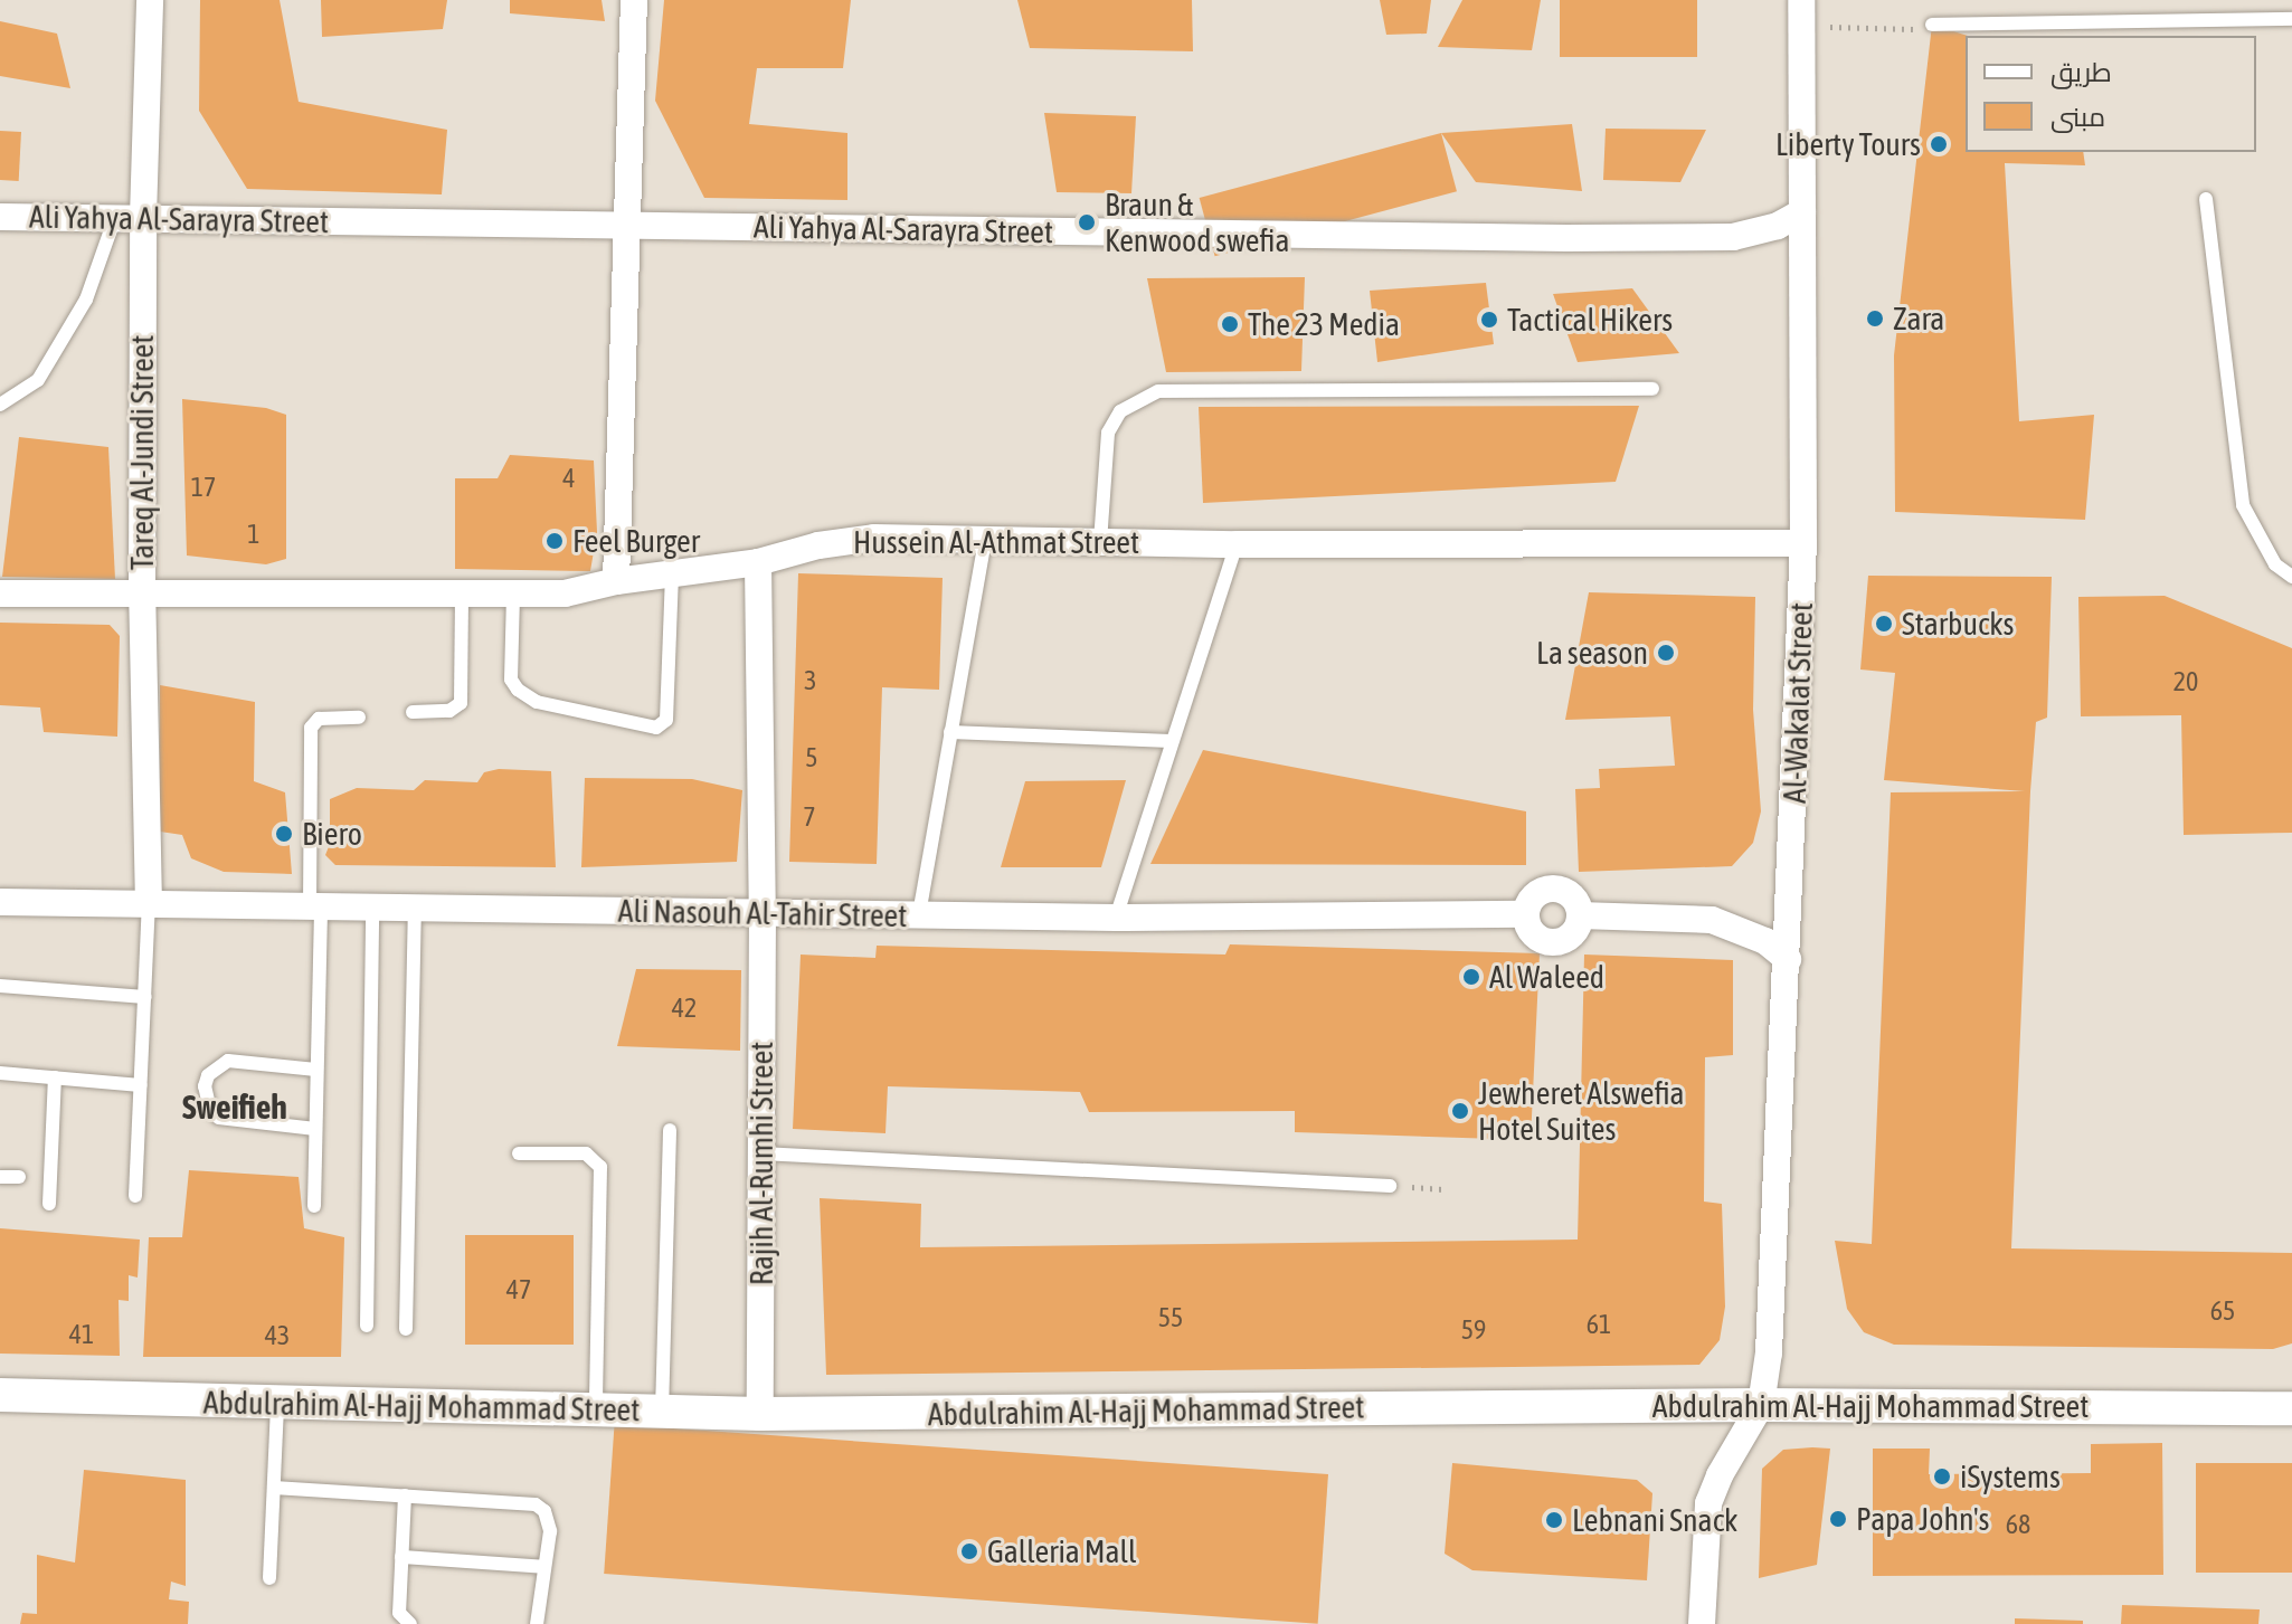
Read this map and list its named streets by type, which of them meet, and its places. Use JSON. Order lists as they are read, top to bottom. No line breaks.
{"streets":{"street":["Ali Yahya Al-Sarayra Street","Tareq Al-Jundi Street","Hussein Al-Athmat Street","Al-Wakalat Street","Ali Nasouh Al-Tahir Street","Rajih Al-Rumhi Street","Abdulrahim Al-Hajj Mohammad Street"]},"crossings":[["Ali Yahya Al-Sarayra Street","Tareq Al-Jundi Street"],["Ali Yahya Al-Sarayra Street","Al-Wakalat Street"],["Tareq Al-Jundi Street","Hussein Al-Athmat Street"],["Tareq Al-Jundi Street","Ali Nasouh Al-Tahir Street"],["Hussein Al-Athmat Street","Al-Wakalat Street"],["Hussein Al-Athmat Street","Rajih Al-Rumhi Street"],["Al-Wakalat Street","Abdulrahim Al-Hajj Mohammad Street"],["Ali Nasouh Al-Tahir Street","Rajih Al-Rumhi Street"],["Rajih Al-Rumhi Street","Abdulrahim Al-Hajj Mohammad Street"]],"districts":["Sweifieh"],"places":["Liberty Tours","Braun & Kenwood swefia","Zara","Tactical Hikers","The 23 Media","Feel Burger","Starbucks","La season","Biero","Al Waleed","Jewheret Alswefia Hotel Suites","iSystems","Papa John's","Lebnani Snack","Galleria Mall"],"house_numbers":["4","17","1","3","20","5","7","42","47","65","55","61","59","41","43","68"],"legend":["طريق","مبنى"]}
